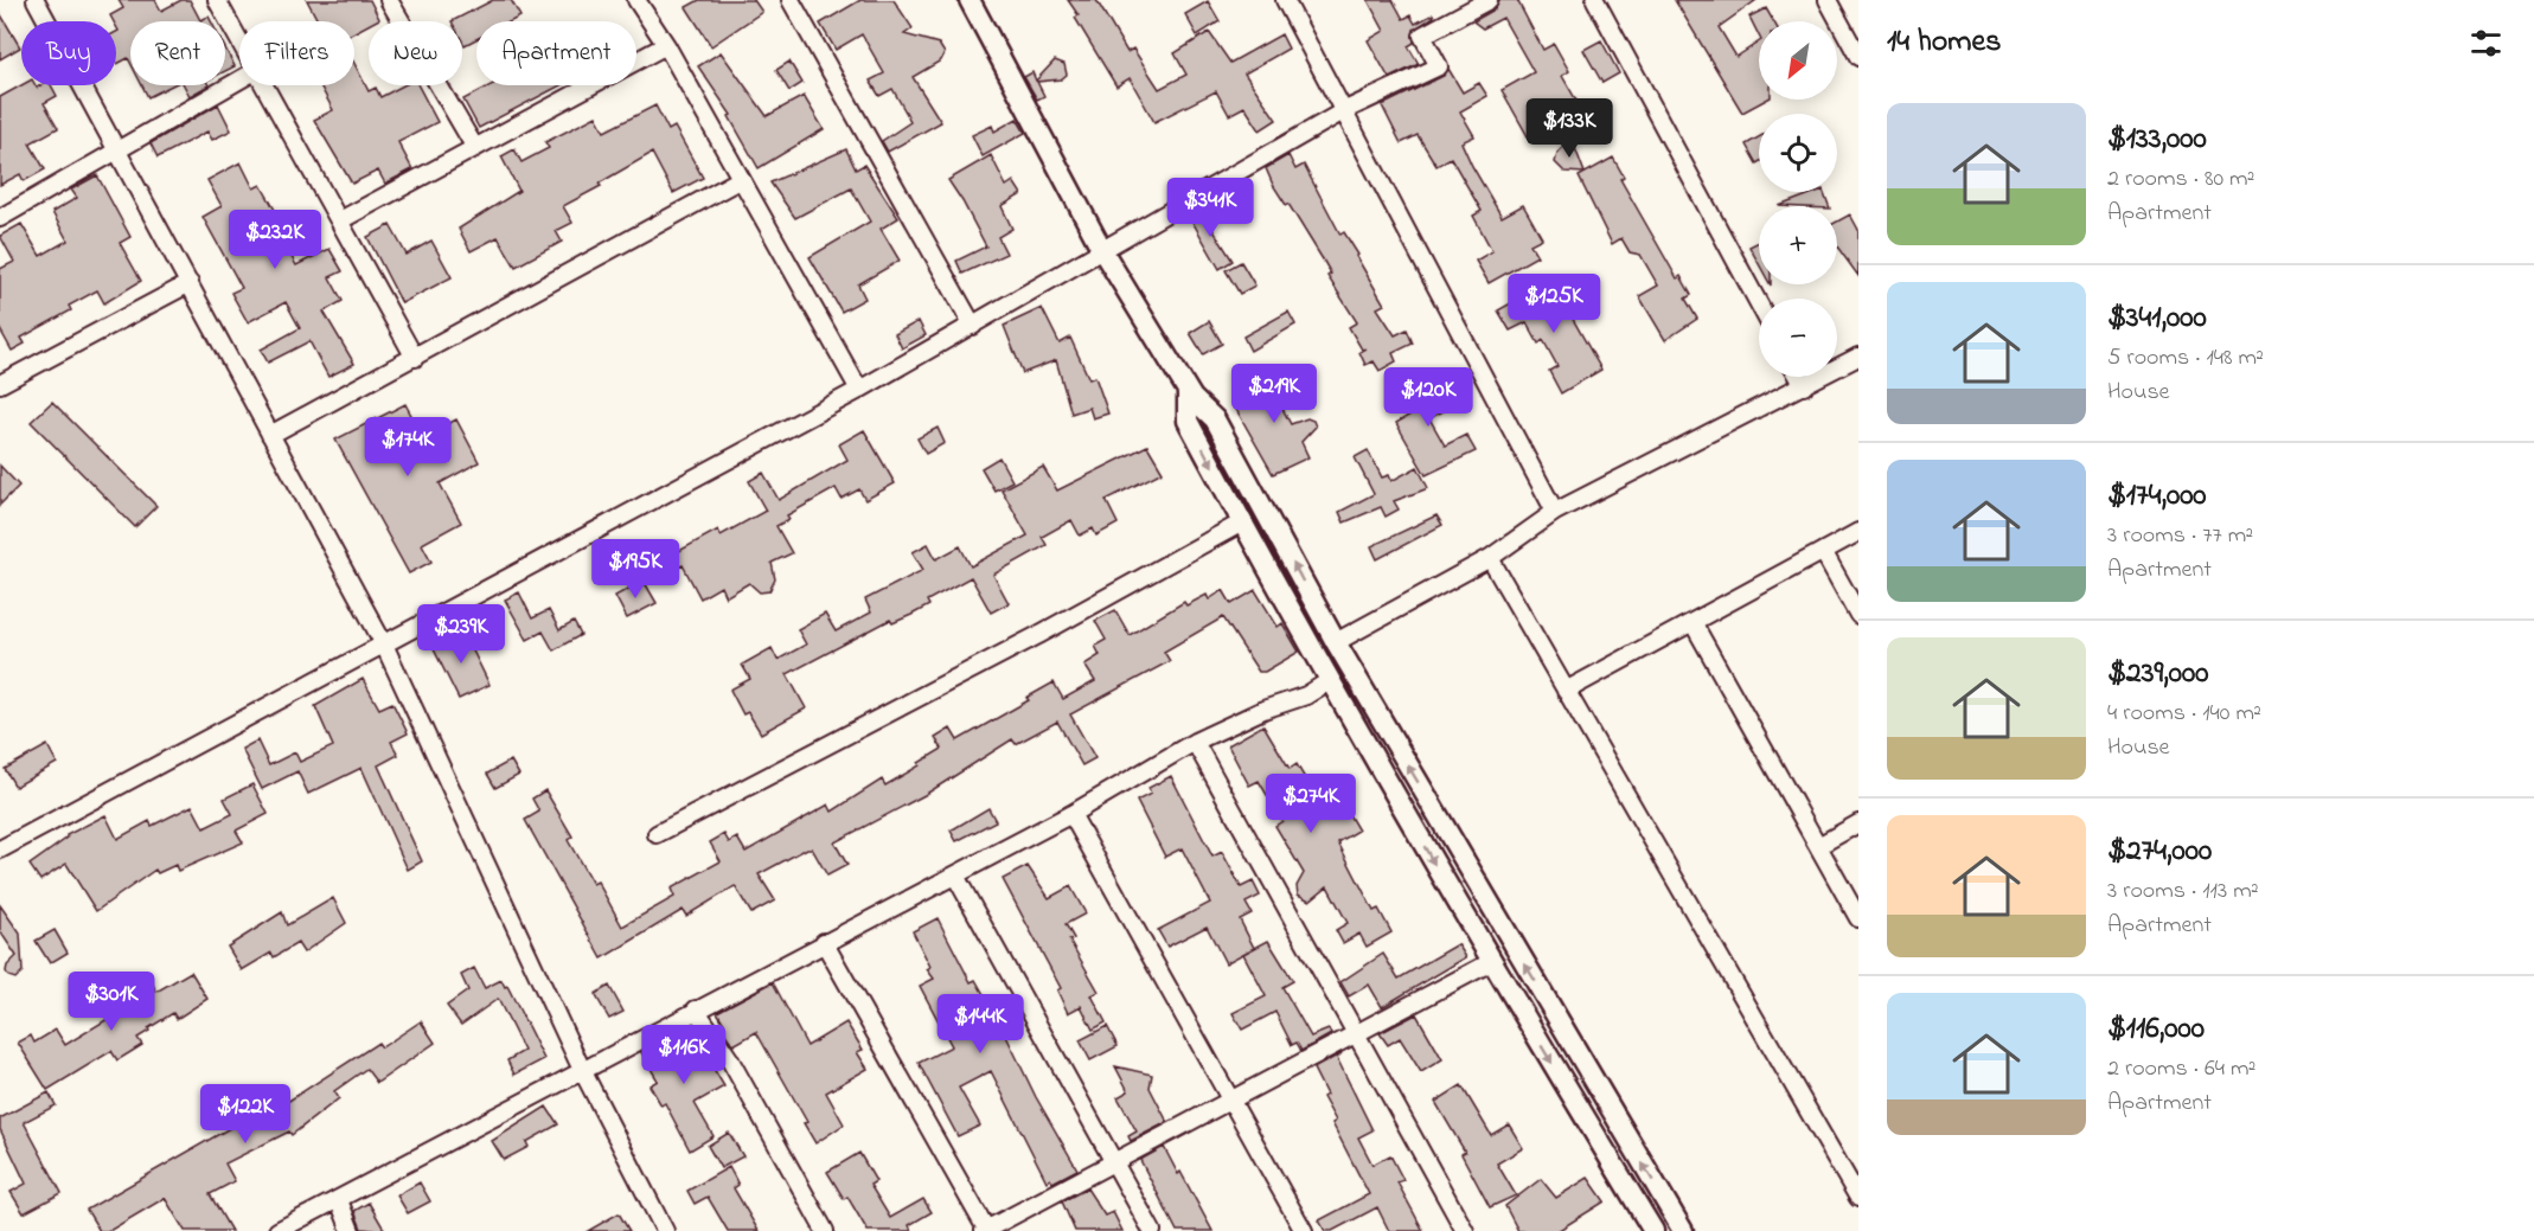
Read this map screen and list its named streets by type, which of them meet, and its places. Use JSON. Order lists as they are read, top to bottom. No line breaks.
{"north":"bottom left","page":{"heading":"14 homes","map_buttons":["+","−"],"chip":["Buy","Rent","Filters","New","Apartment"],"list":[{"name":"$133,000","note":"2 rooms · 80 m² · Apartment"},{"name":"$341,000","note":"5 rooms · 148 m² · House"},{"name":"$174,000","note":"3 rooms · 77 m² · Apartment"},{"name":"$239,000","note":"4 rooms · 140 m² · House"},{"name":"$274,000","note":"3 rooms · 113 m² · Apartment"},{"name":"$116,000","note":"2 rooms · 64 m² · Apartment"}],"price":["$133K","$341K","$232K","$125K","$219K","$120K","$174K","$195K","$239K","$274K","$301K","$144K","$116K","$122K"]}}
